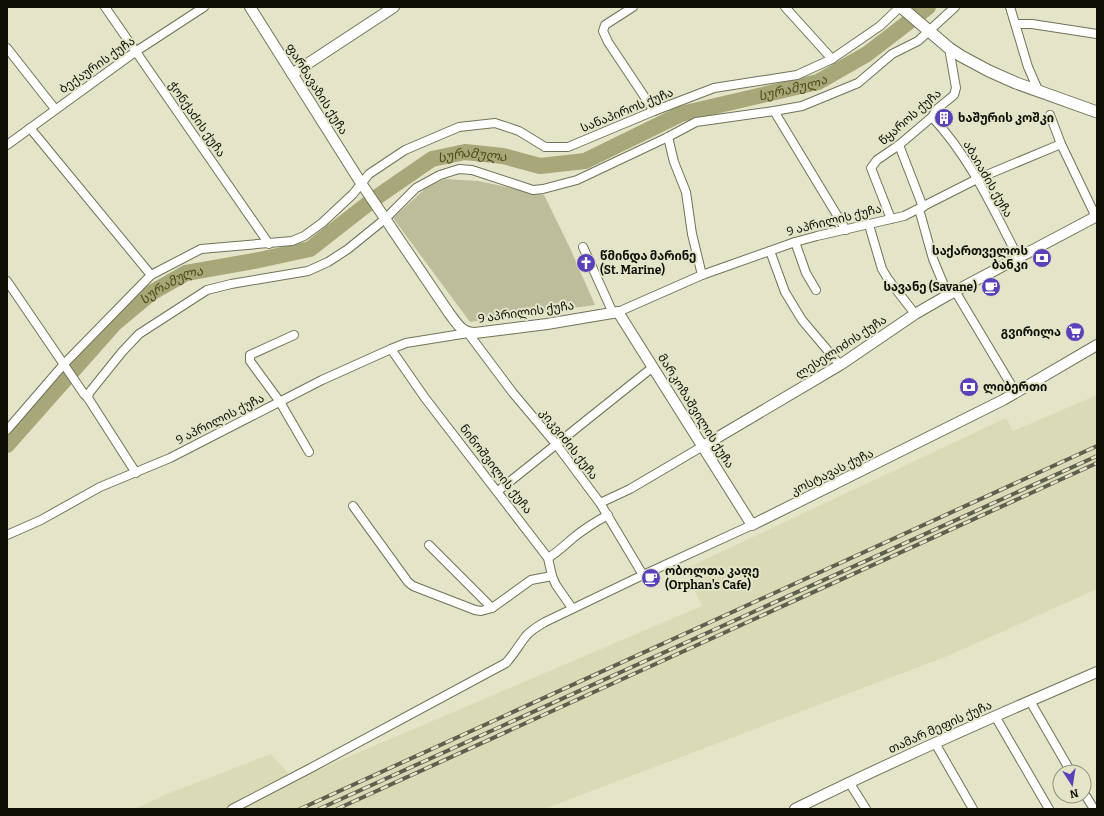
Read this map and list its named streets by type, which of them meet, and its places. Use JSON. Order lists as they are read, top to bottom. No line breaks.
{"streets":{"street":["ბექაურის ქუჩა","ფარნავაზის ქუჩა","სანაპიროს ქუჩა","წყაროს ქუჩა","ჭონქაძის ქუჩა","აბაიაძის ქუჩა","9 აპრილის ქუჩა","ლესელიძის ქუჩა","მარკოზაშვილის ქუჩა","კიკვიძის ქუჩა","ნინოშვილის ქუჩა","კოსტავას ქუჩა","თამარ მეფის ქუჩა"]},"crossings":[["ბექაურის ქუჩა","ჭონქაძის ქუჩა"],["ფარნავაზის ქუჩა","სანაპიროს ქუჩა"],["სანაპიროს ქუჩა","ჭონქაძის ქუჩა"],["წყაროს ქუჩა","აბაიაძის ქუჩა"],["წყაროს ქუჩა","9 აპრილის ქუჩა"],["აბაიაძის ქუჩა","9 აპრილის ქუჩა"],["აბაიაძის ქუჩა","ლესელიძის ქუჩა"],["9 აპრილის ქუჩა","მარკოზაშვილის ქუჩა"],["9 აპრილის ქუჩა","კიკვიძის ქუჩა"],["9 აპრილის ქუჩა","ნინოშვილის ქუჩა"],["ლესელიძის ქუჩა","მარკოზაშვილის ქუჩა"],["ლესელიძის ქუჩა","კიკვიძის ქუჩა"],["მარკოზაშვილის ქუჩა","კოსტავას ქუჩა"],["კიკვიძის ქუჩა","კოსტავას ქუჩა"],["ნინოშვილის ქუჩა","კოსტავას ქუჩა"]],"water":["სურამულა"],"places":{"building":["ხაშურის კოშკი"],"bank":["საქართველოს ბანკი","ლიბერთი"],"church":["წმინდა მარინე (St. Marine)"],"cafe":["სავანე (Savane)","ობოლთა კაფე (Orphan's Cafe)"],"supermarket":["გვირილა"]},"north":"bottom"}
